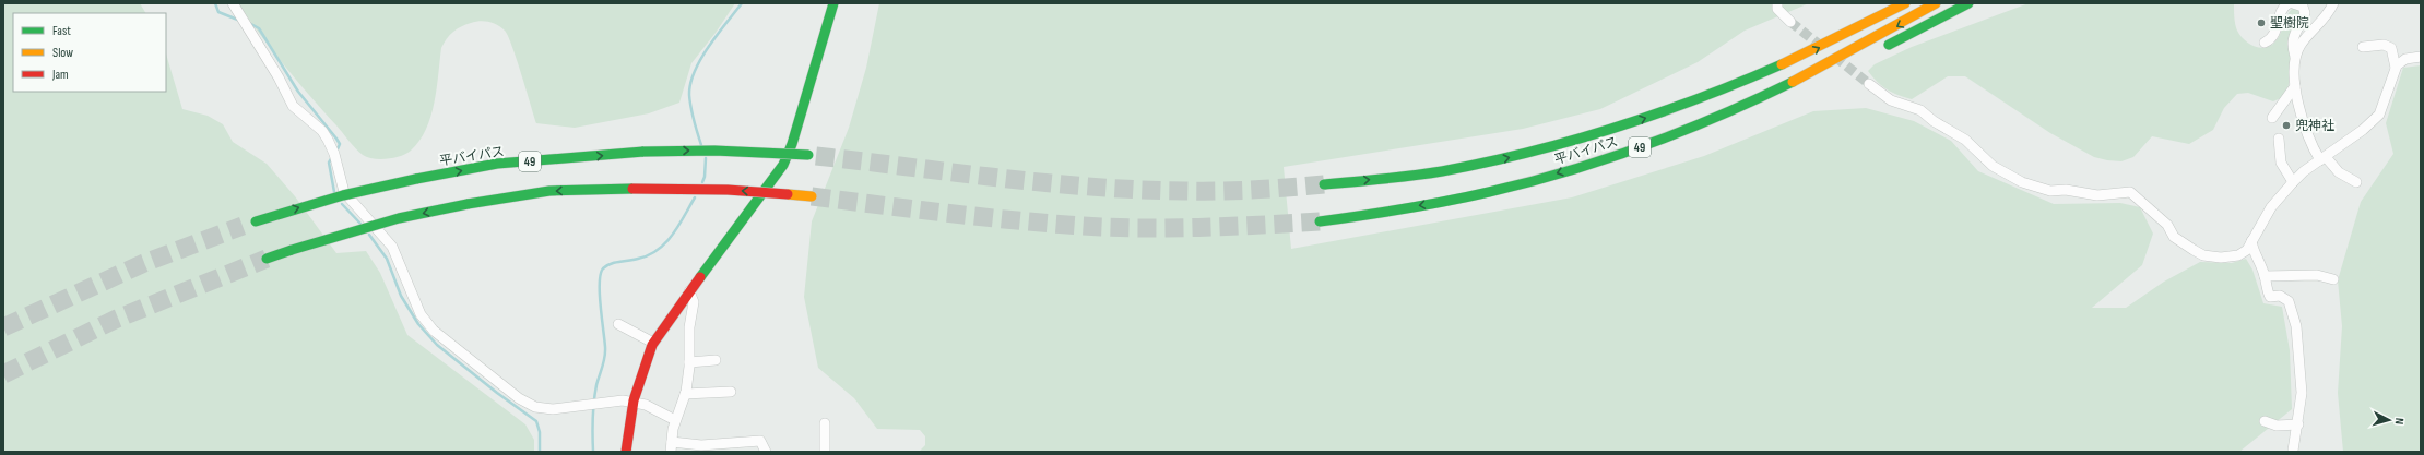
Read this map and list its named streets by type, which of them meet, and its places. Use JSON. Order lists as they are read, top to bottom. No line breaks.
{"streets":{"main road":["49","平バイパス"]},"places":["聖樹院","兜神社"],"legend":["Fast","Slow","Jam"],"north":"right"}
